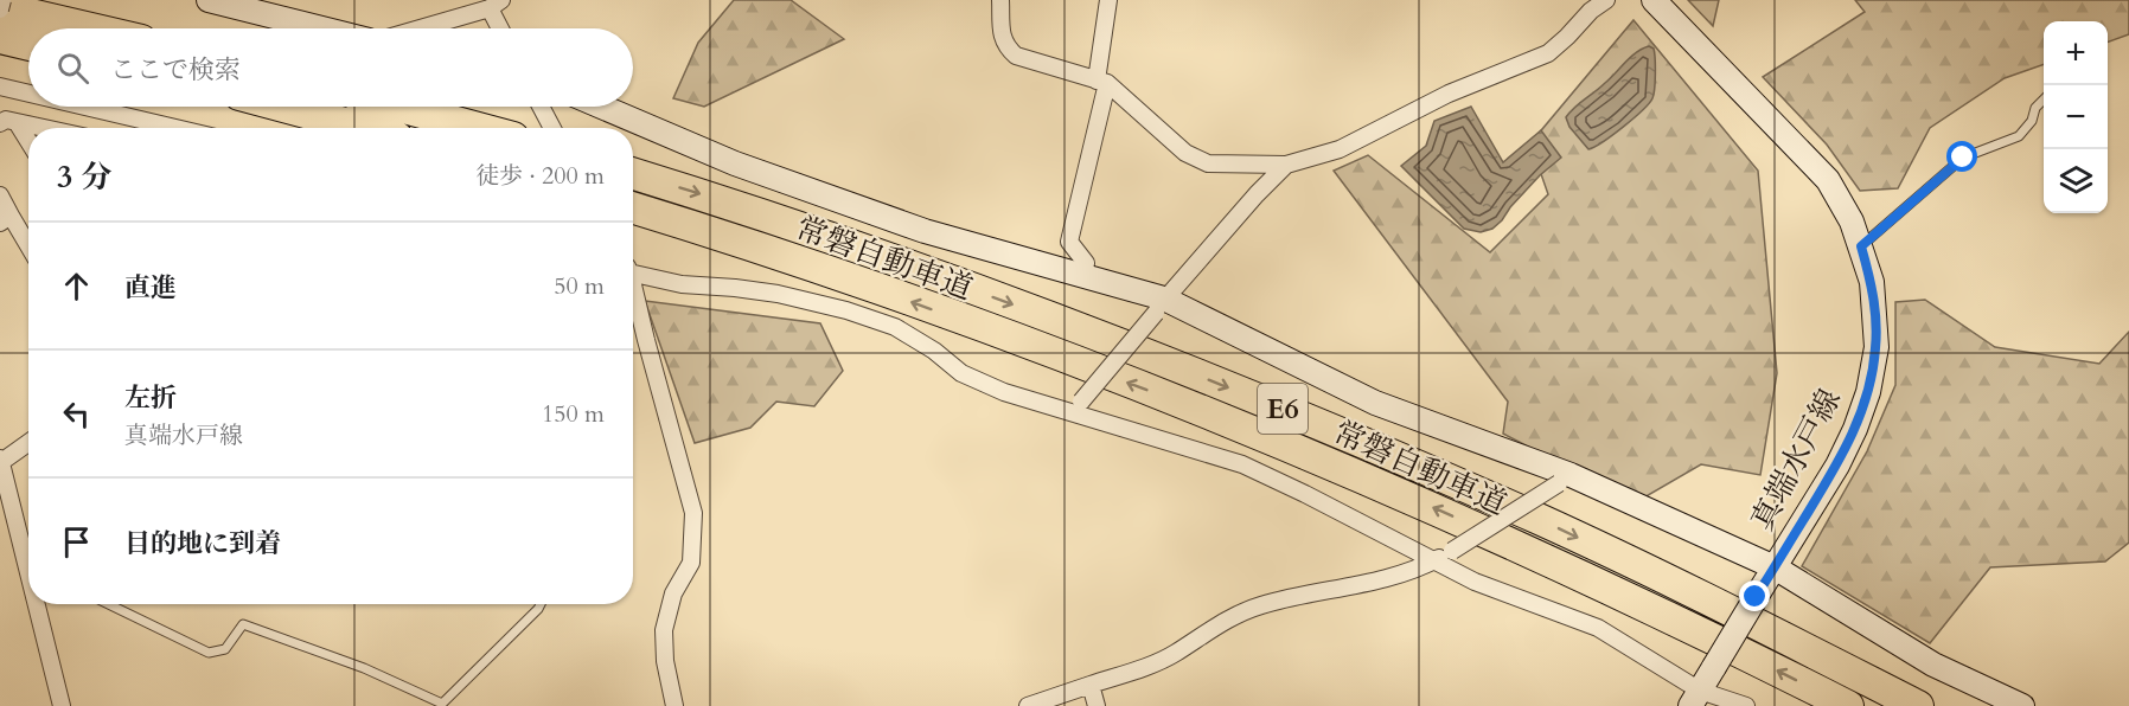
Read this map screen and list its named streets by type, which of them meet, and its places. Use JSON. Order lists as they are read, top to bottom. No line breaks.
{"streets":{"highway":["常磐自動車道","E6"],"street":["真端水戸線"]},"page":{"map_buttons":["+","−"],"search":"ここで検索","heading":["3 分","徒歩 · 200 m"],"list":[["直進","50 m"],["左折","真端水戸線","150 m"],"目的地に到着"]}}
